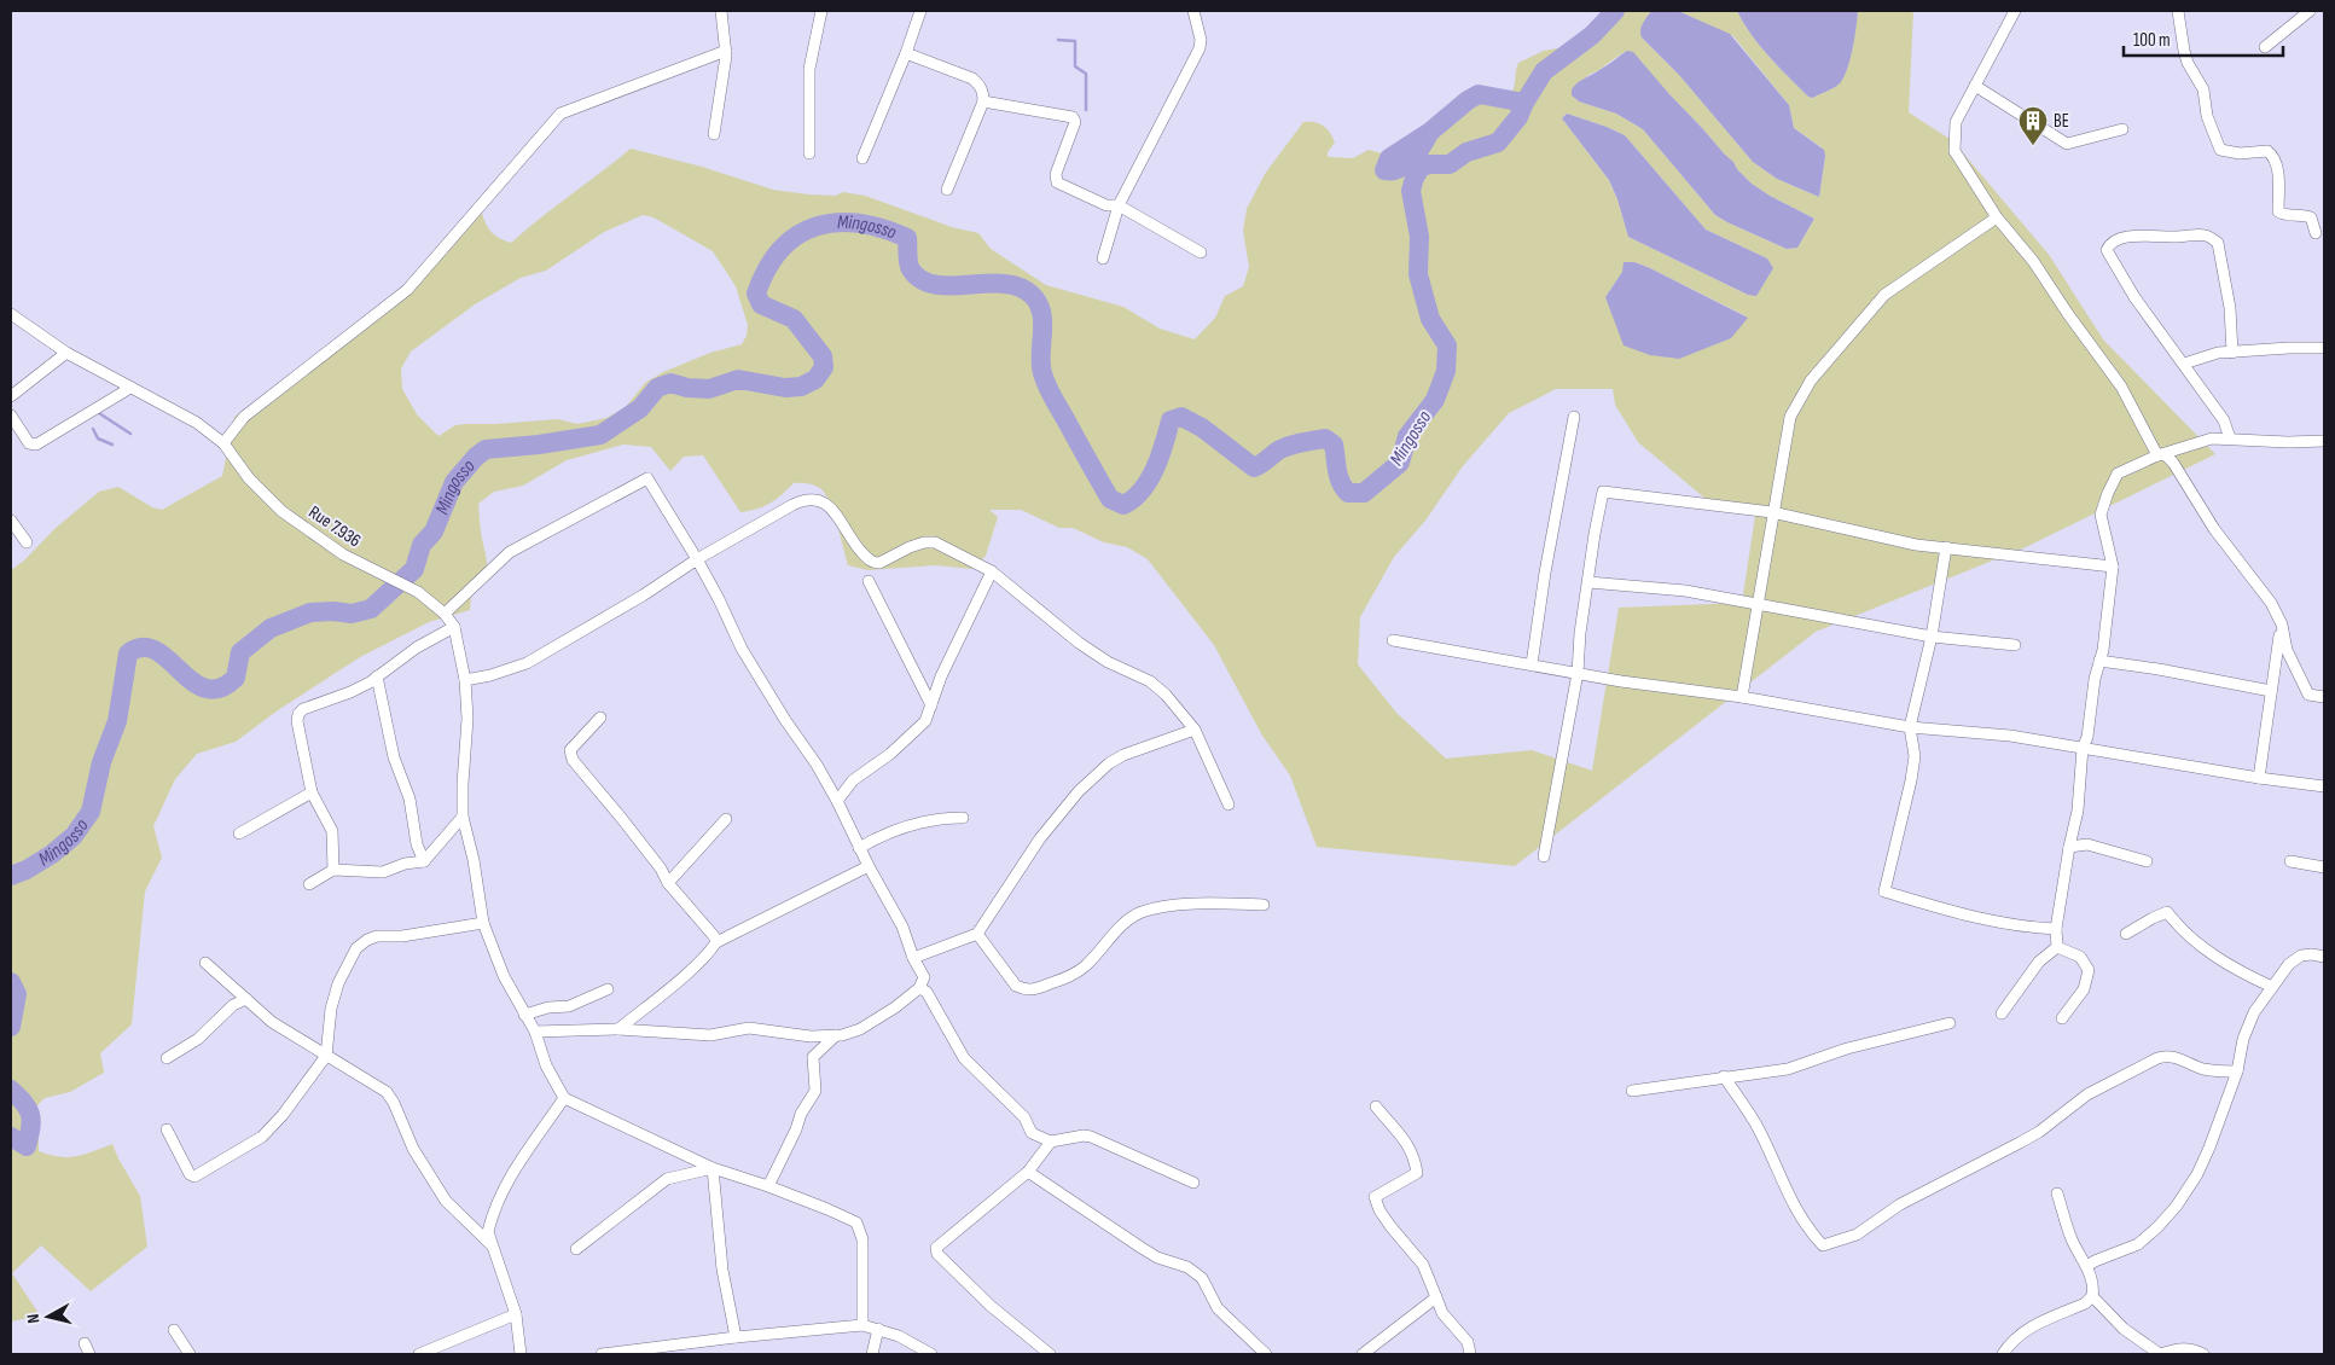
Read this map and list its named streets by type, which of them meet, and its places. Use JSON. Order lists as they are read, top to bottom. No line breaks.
{"streets":{"street":["Rue 7.936"]},"water":["Mingosso"],"places":{"building":["BE"]},"scale_bar":"100 m","north":"left"}
